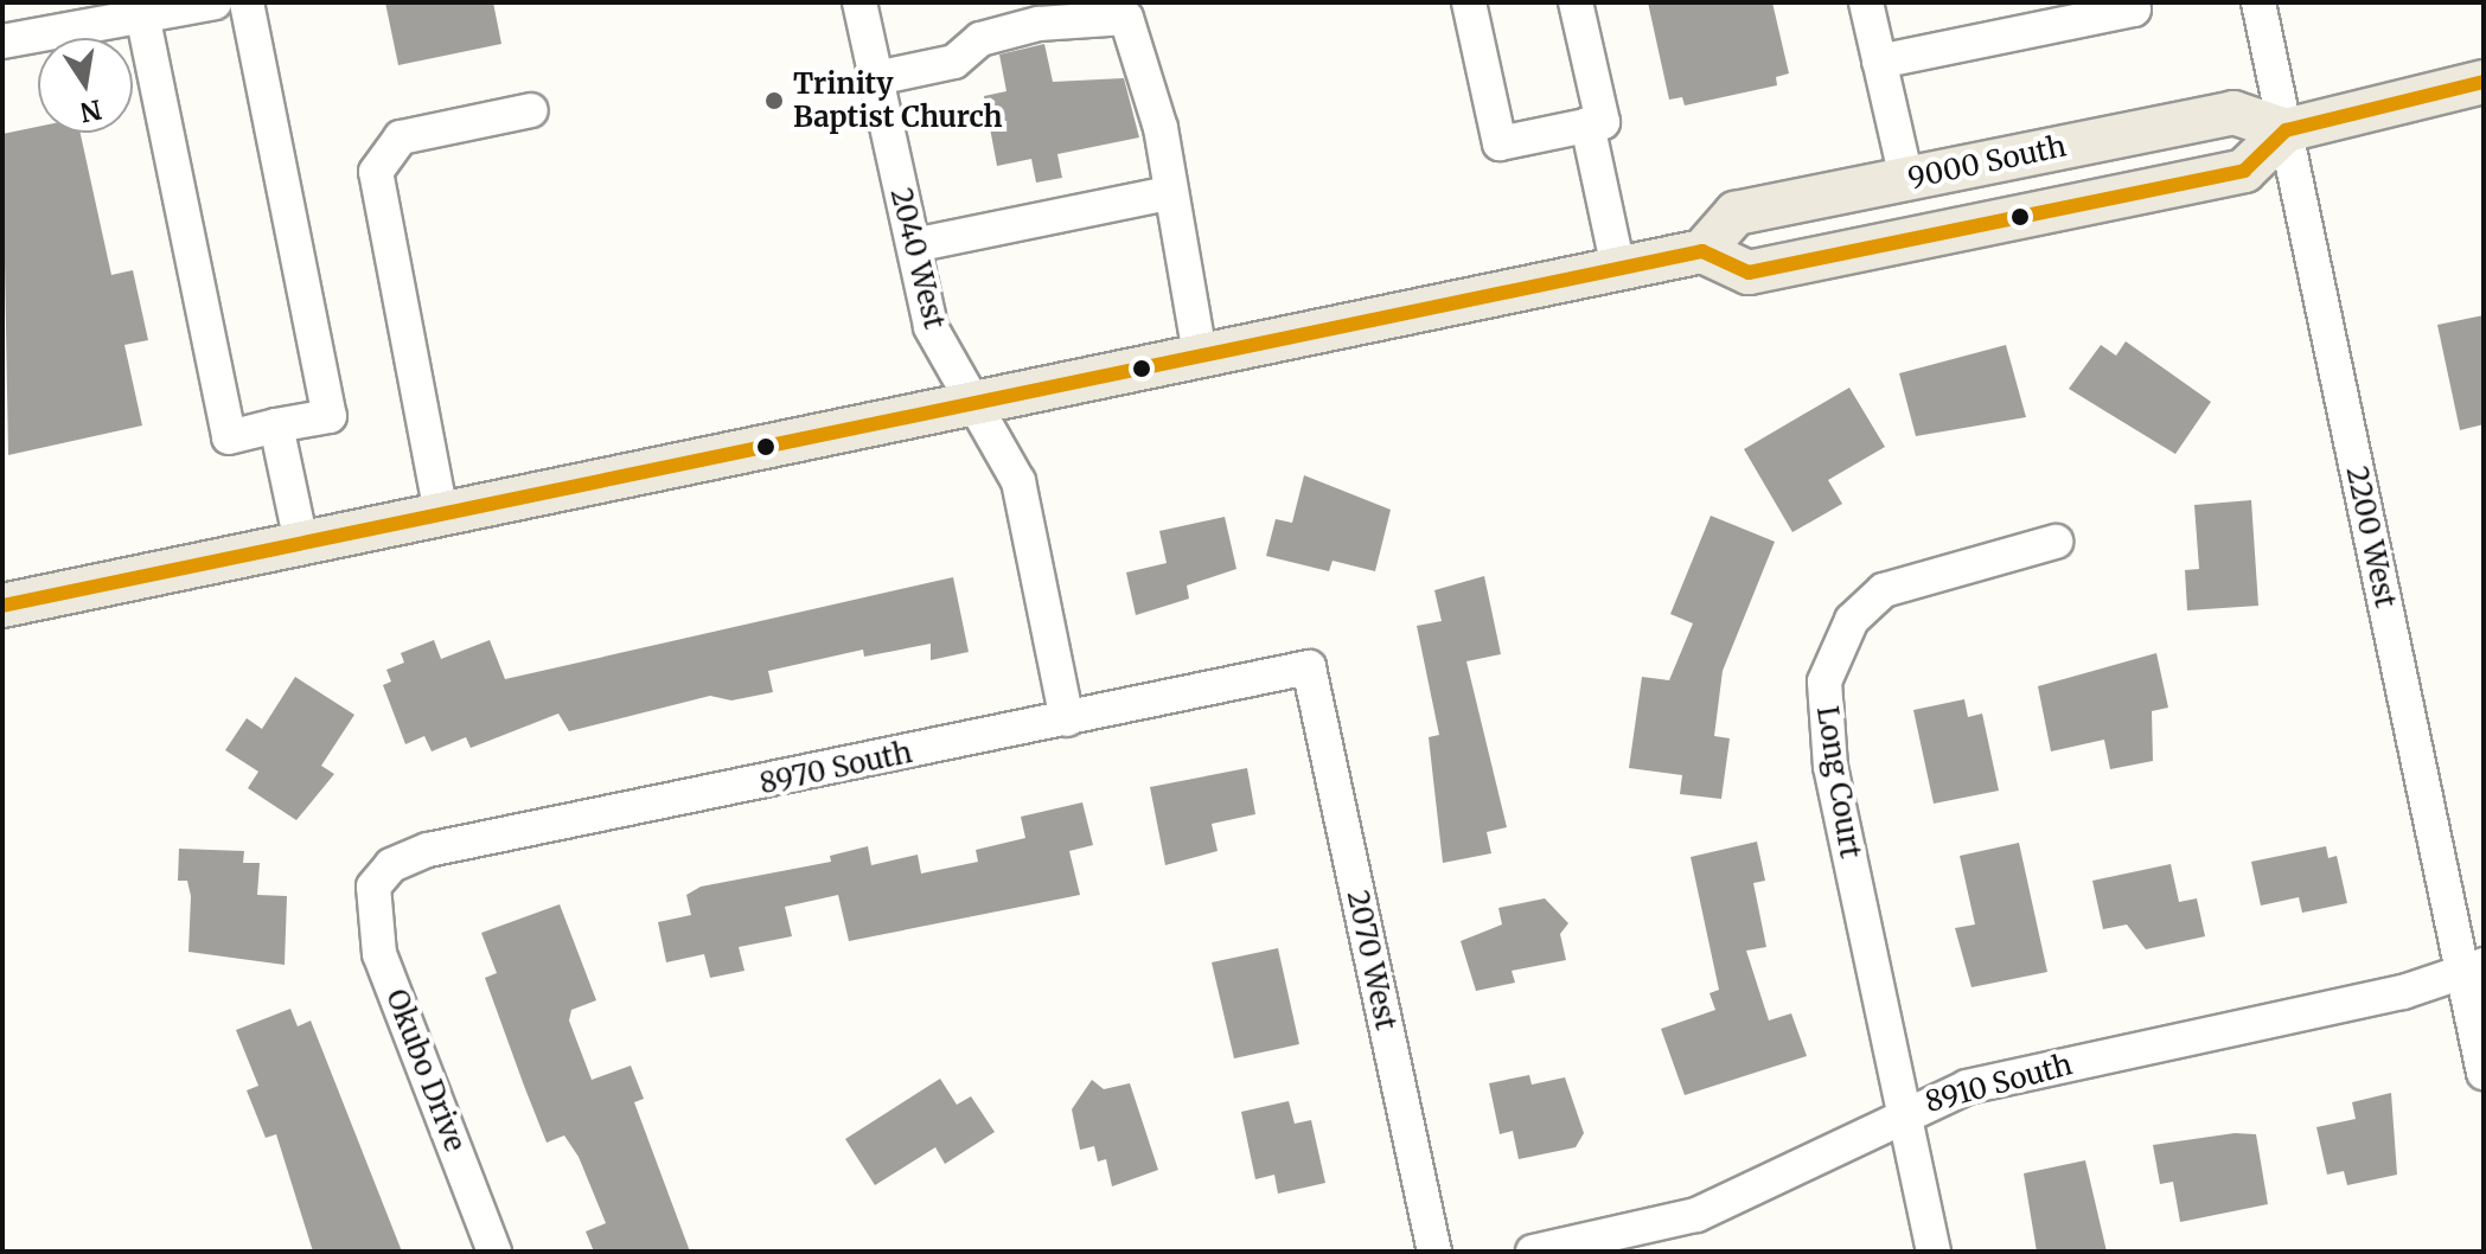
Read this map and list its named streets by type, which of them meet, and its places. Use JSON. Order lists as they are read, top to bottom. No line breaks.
{"streets":{"main road":["9000 South"],"street":["2040 West","2200 West","8970 South","Long Court","2070 West","Okubo Drive","8910 South"]},"crossings":[["9000 South","2200 West"],["2040 West","8970 South"],["2200 West","8910 South"],["8970 South","2070 West"],["8970 South","Okubo Drive"],["Long Court","8910 South"]],"places":["Trinity Baptist Church"],"north":"bottom"}
